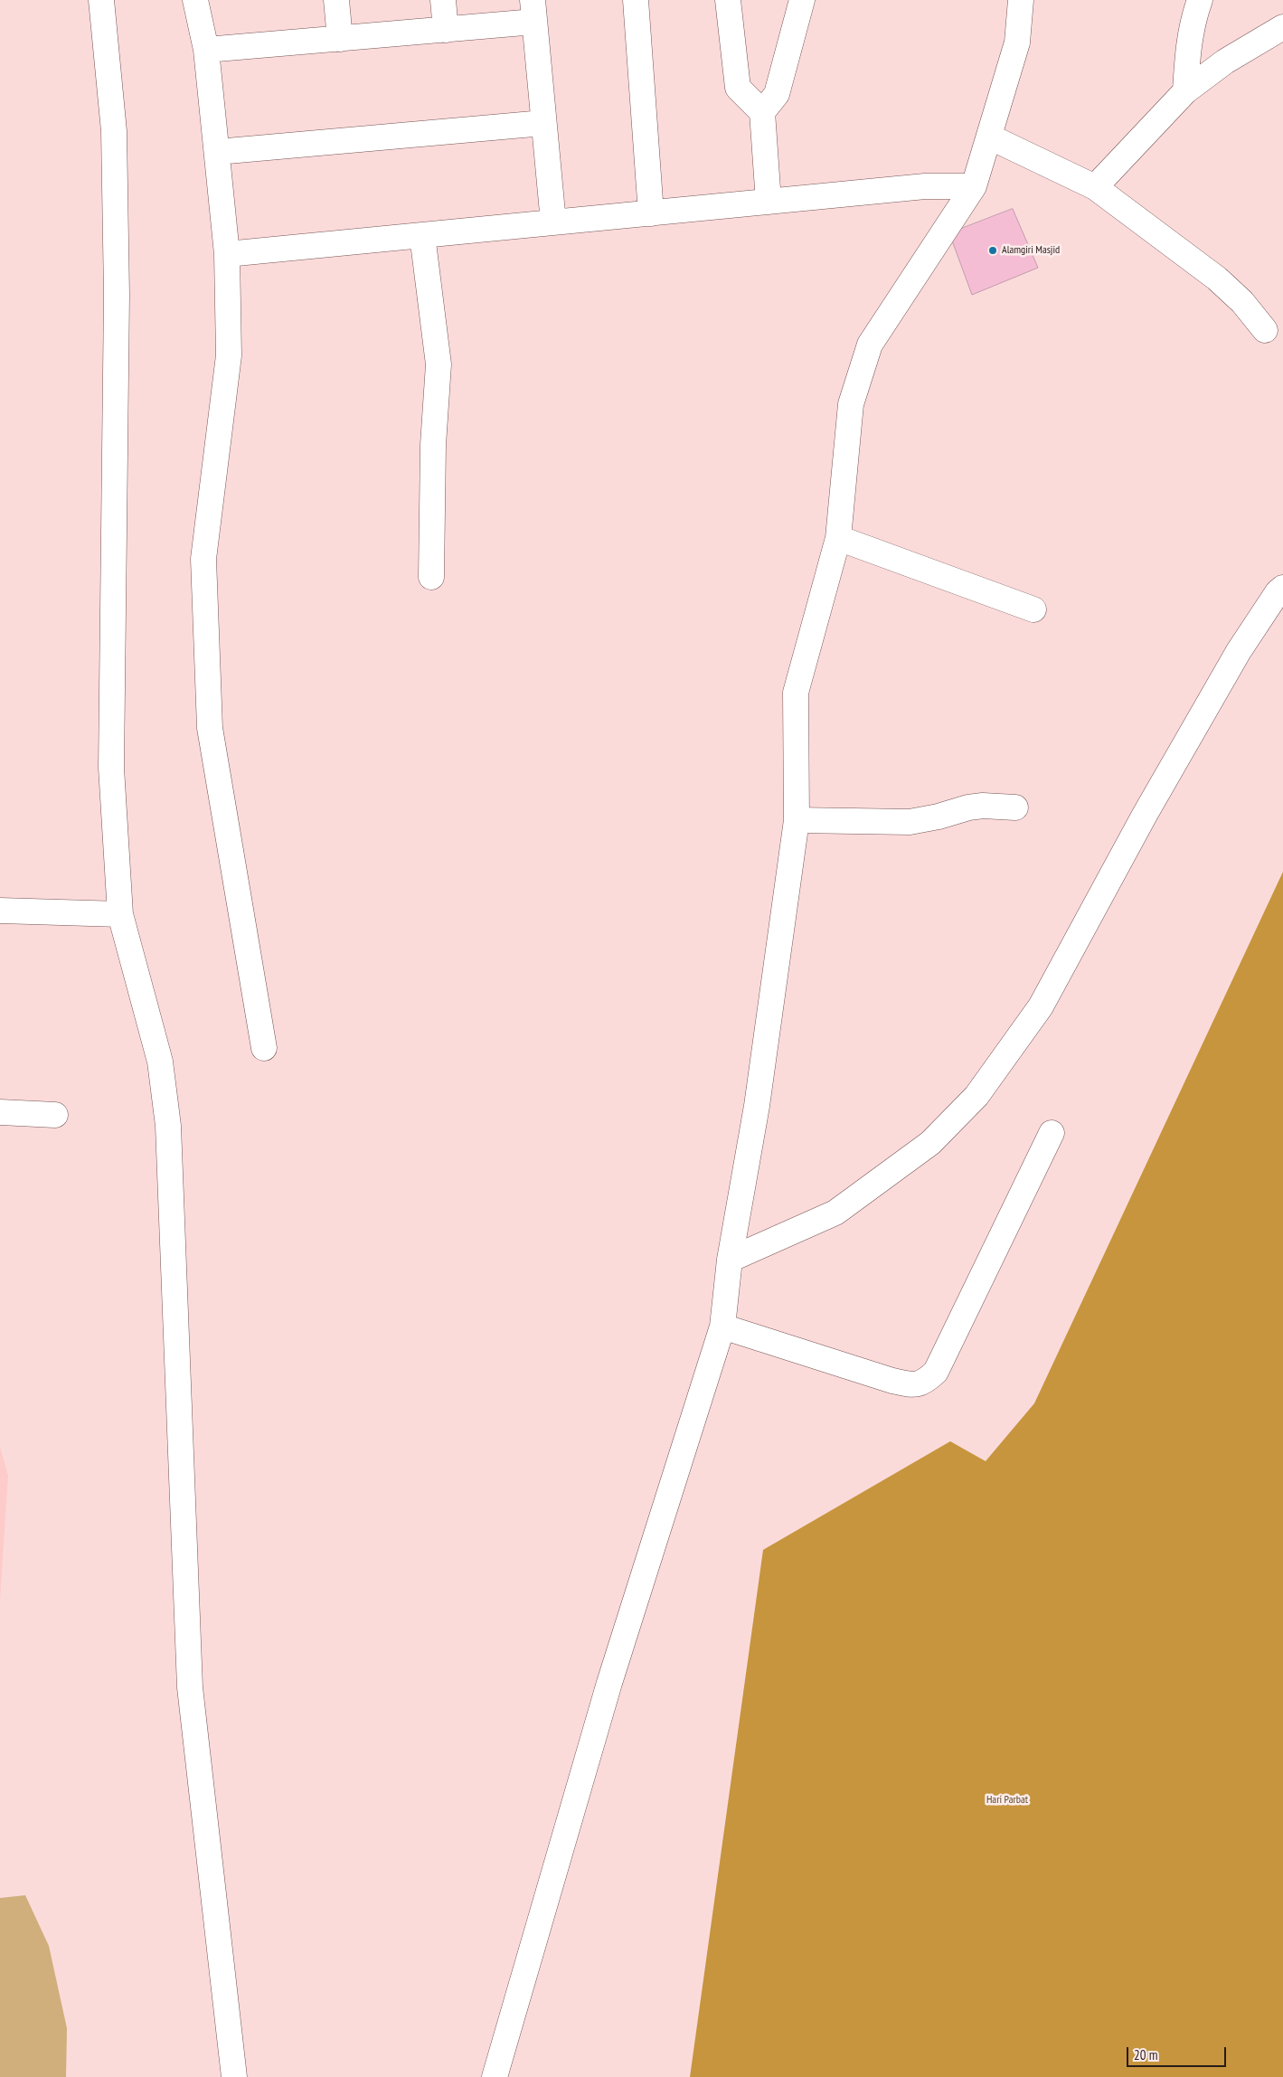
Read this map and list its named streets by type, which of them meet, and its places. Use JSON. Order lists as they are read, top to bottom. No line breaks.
{"parks":["Hari Parbat"],"places":["Alamgiri Masjid"],"scale_bar":"20 m"}
